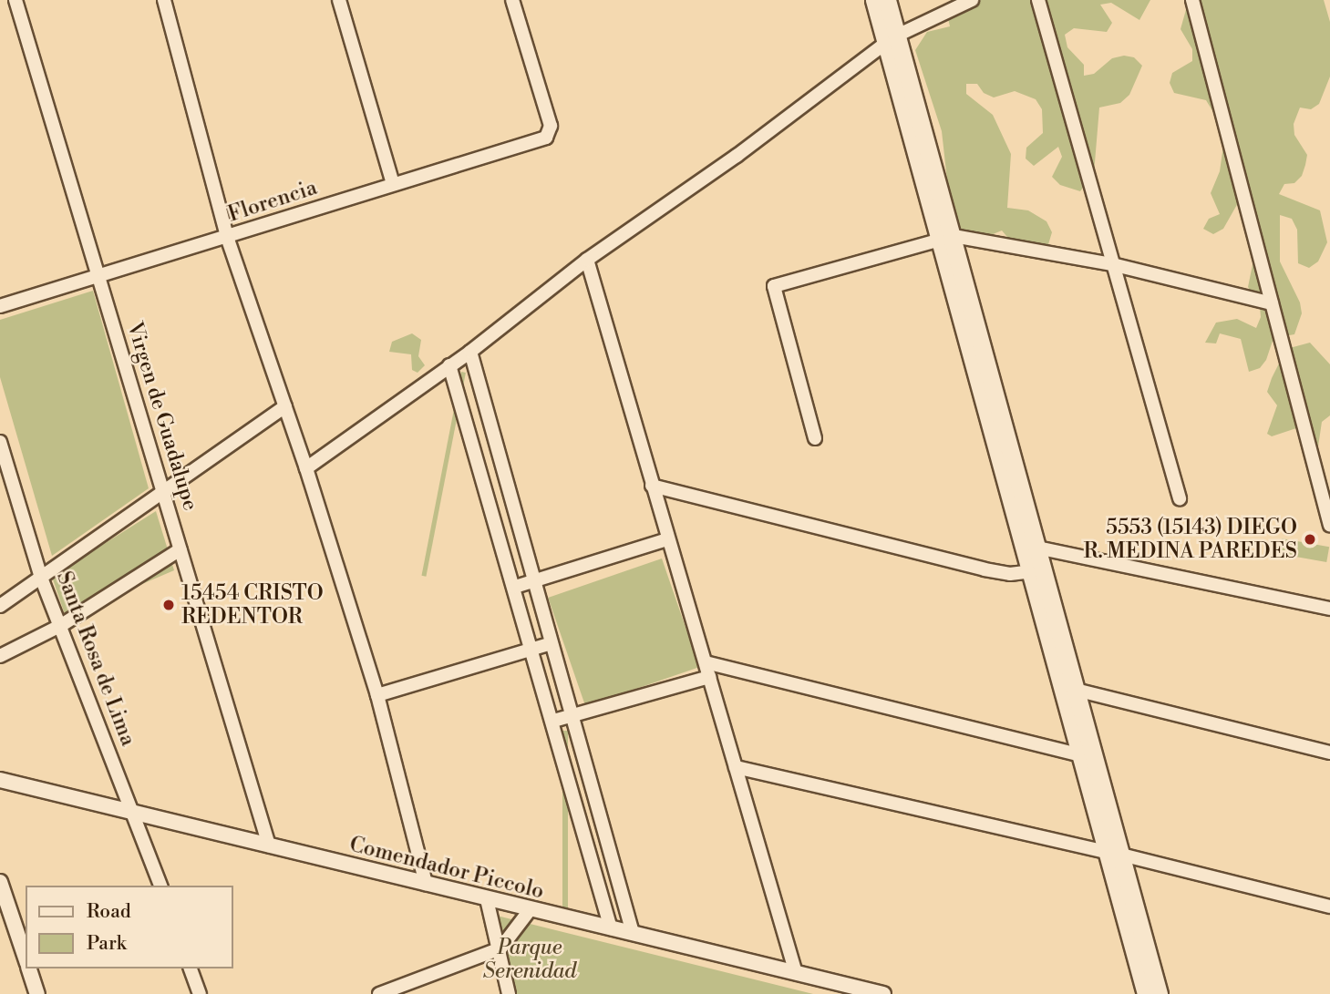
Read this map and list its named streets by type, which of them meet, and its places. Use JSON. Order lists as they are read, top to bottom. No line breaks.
{"streets":{"street":["Florencia","Virgen de Guadalupe","Santa Rosa de Lima","Comendador Piccolo"]},"crossings":[["Florencia","Virgen de Guadalupe"],["Virgen de Guadalupe","Comendador Piccolo"],["Santa Rosa de Lima","Comendador Piccolo"]],"parks":["Parque Serenidad"],"places":["5553 (15143) DIEGO R. MEDINA PAREDES","15454 CRISTO REDENTOR"],"legend":["Road","Park"]}
